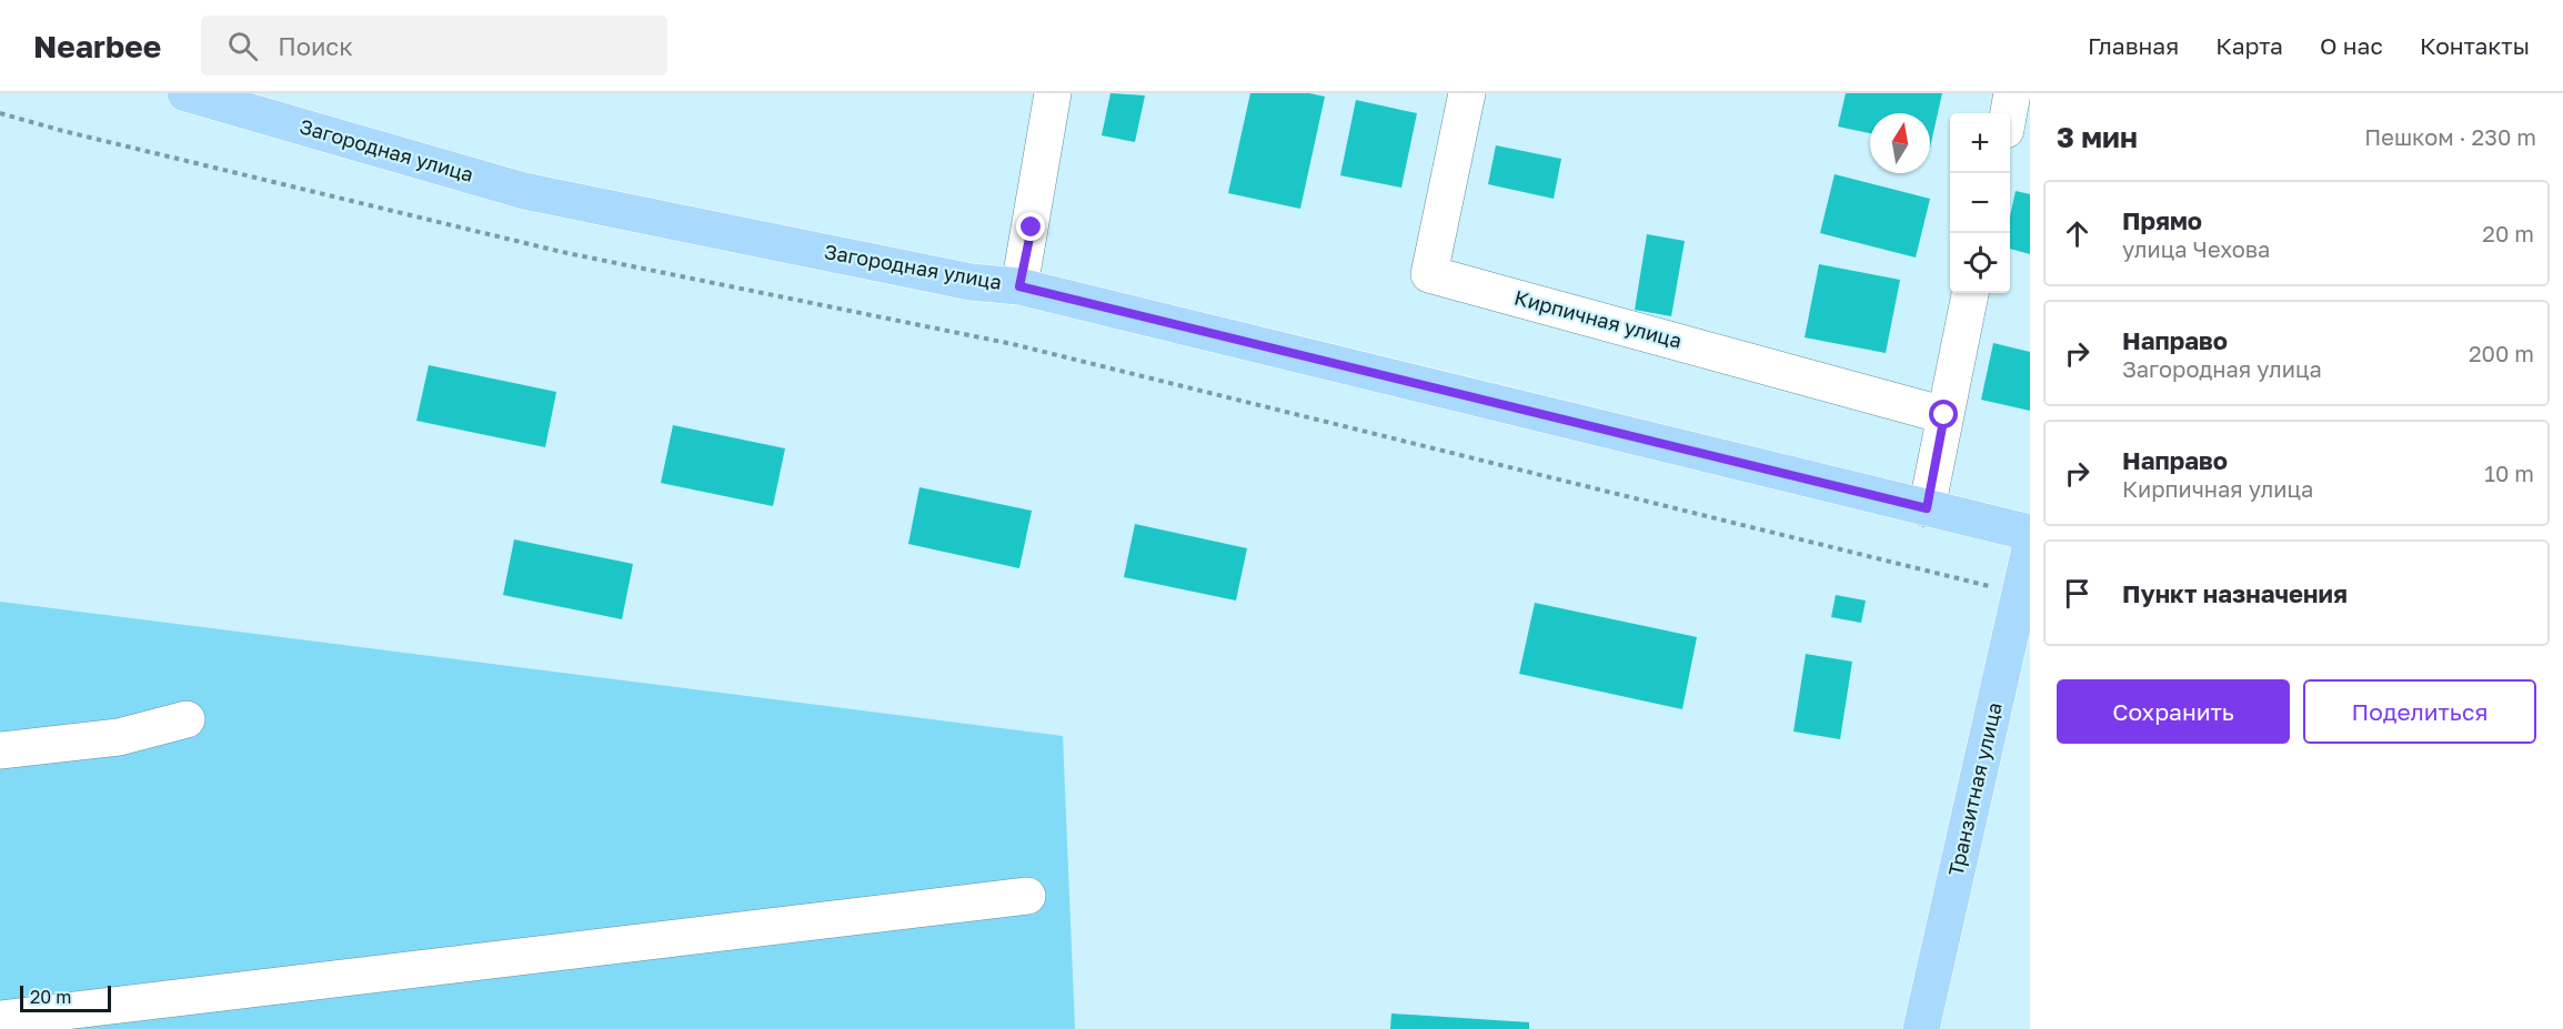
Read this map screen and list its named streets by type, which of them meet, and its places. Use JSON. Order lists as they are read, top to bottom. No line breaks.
{"streets":{"main road":["Загородная улица","Транзитная улица"],"street":["Кирпичная улица"]},"scale_bar":"20 m","north":"top","page":{"header":"Nearbee","search":"Поиск","nav":["Главная","Карта","О нас","Контакты"],"heading":["3 мин","Пешком · 230 m"],"map_buttons":["+","−"],"list":[["Прямо","улица Чехова","20 m"],["Направо","Загородная улица","200 m"],["Направо","Кирпичная улица","10 m"],"Пункт назначения"],"buttons":["Сохранить","Поделиться"],"scale":"20 m"}}
